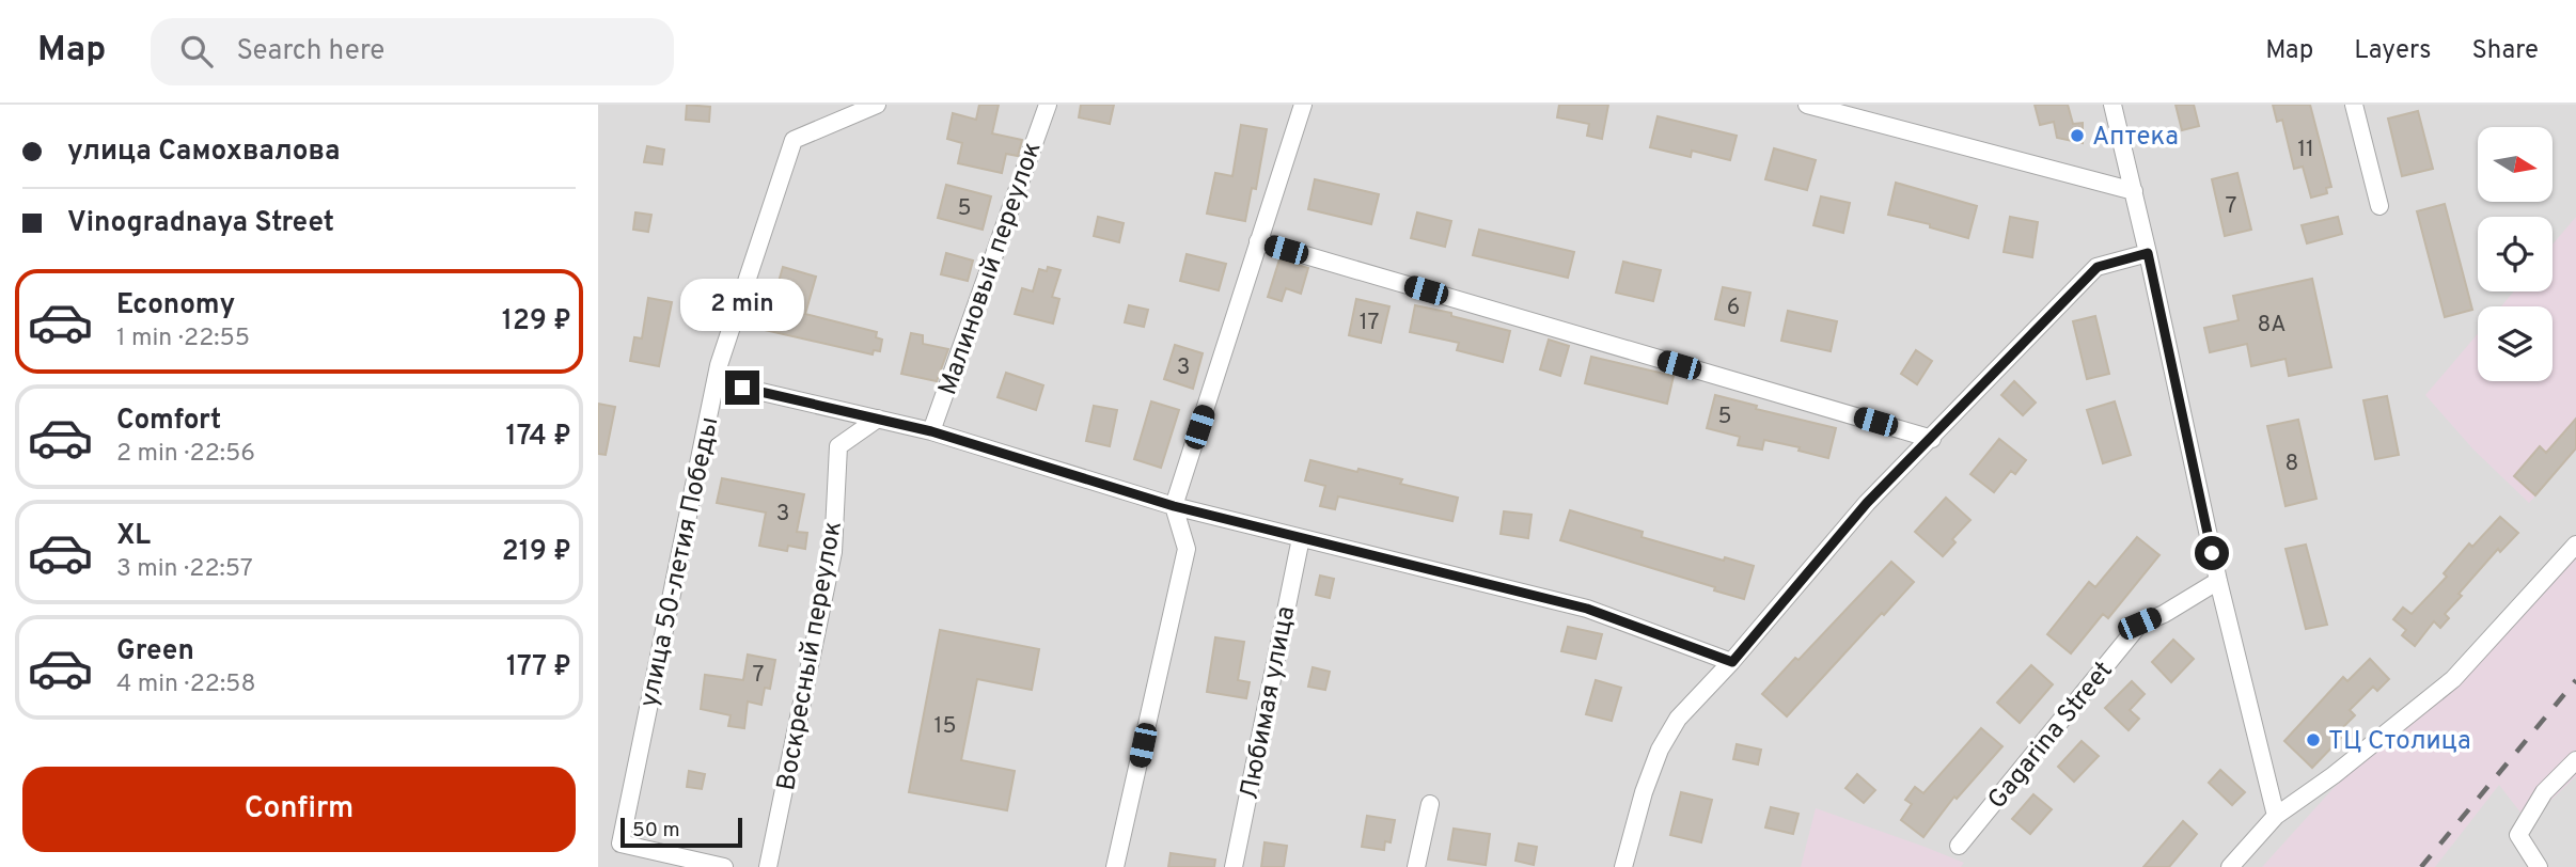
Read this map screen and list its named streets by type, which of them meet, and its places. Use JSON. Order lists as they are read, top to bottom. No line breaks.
{"streets":{"street":["Малиновый переулок","улица 50-летия Победы","Воскресный переулок","Любимая улица","Gagarina Street"]},"places":["Аптека","ТЦ Столица"],"house_numbers":["11","7","5","6","17","8А","3","5","8","3","7","15"],"scale_bar":"50 m","north":"right","page":{"header":"Map","search":"Search here","nav":["Map","Layers","Share"],"banner":["улица Самохвалова","Vinogradnaya Street"],"list":[{"name":"Economy","note":"1 min · 22:55","value":"129 ₽"},{"name":"Comfort","note":"2 min · 22:56","value":"174 ₽"},{"name":"XL","note":"3 min · 22:57","value":"219 ₽"},{"name":"Green","note":"4 min · 22:58","value":"177 ₽"}],"bubble":"2 min","buttons":"Confirm","scale":"50 m"}}
